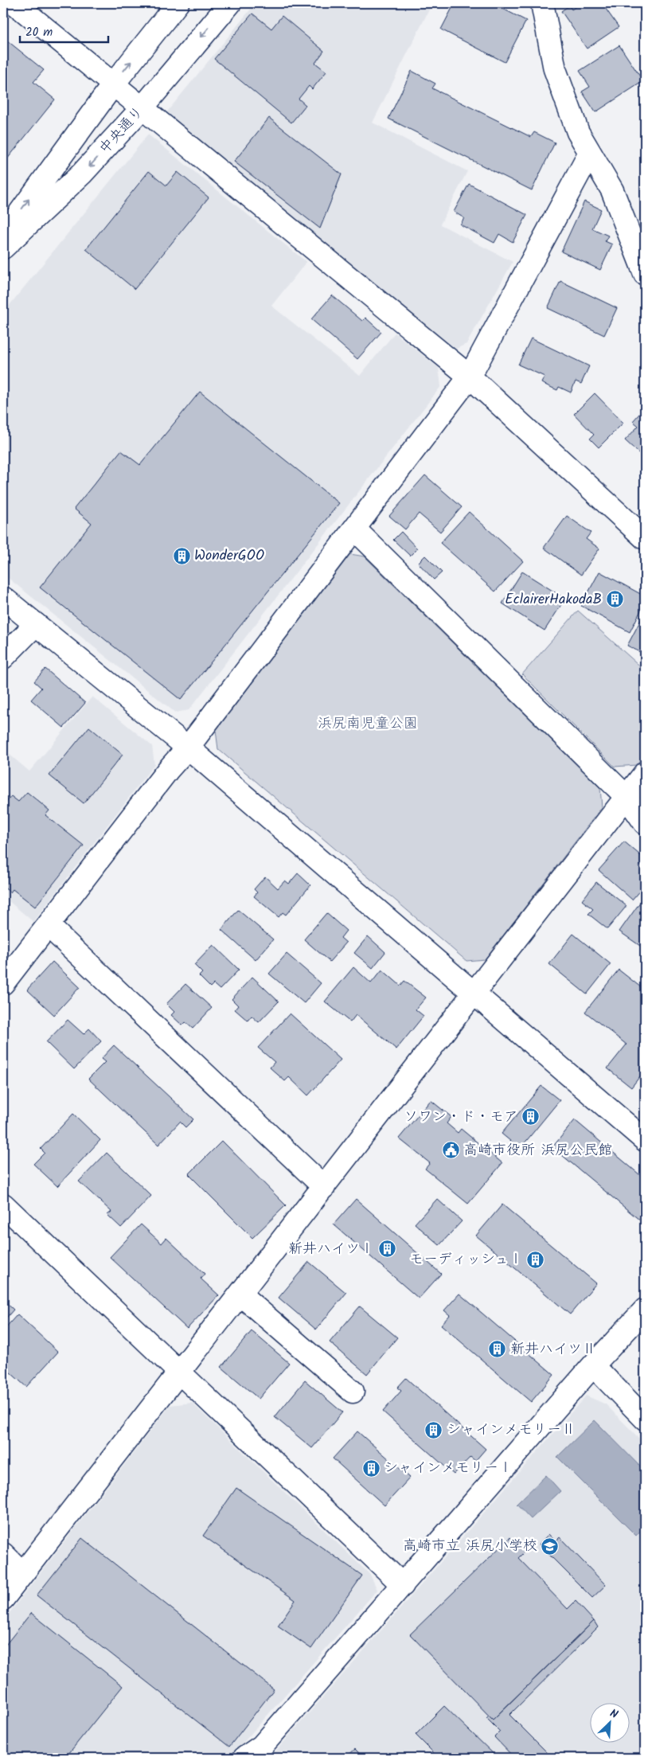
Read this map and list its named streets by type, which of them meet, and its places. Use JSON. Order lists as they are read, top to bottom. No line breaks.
{"streets":{"street":["中央通り"]},"parks":["浜尻南児童公園"],"places":{"building":["WonderGOO","EclairerHakodaB","ソワン・ド・モア","新井ハイツⅠ","モーディッシュⅠ","新井ハイツⅡ","シャインメモリーⅡ","シャインメモリーⅠ"],"public building":["高崎市役所 浜尻公民館"],"school or university":["高崎市立 浜尻小学校"]},"scale_bar":"20 m","north":"top right"}
